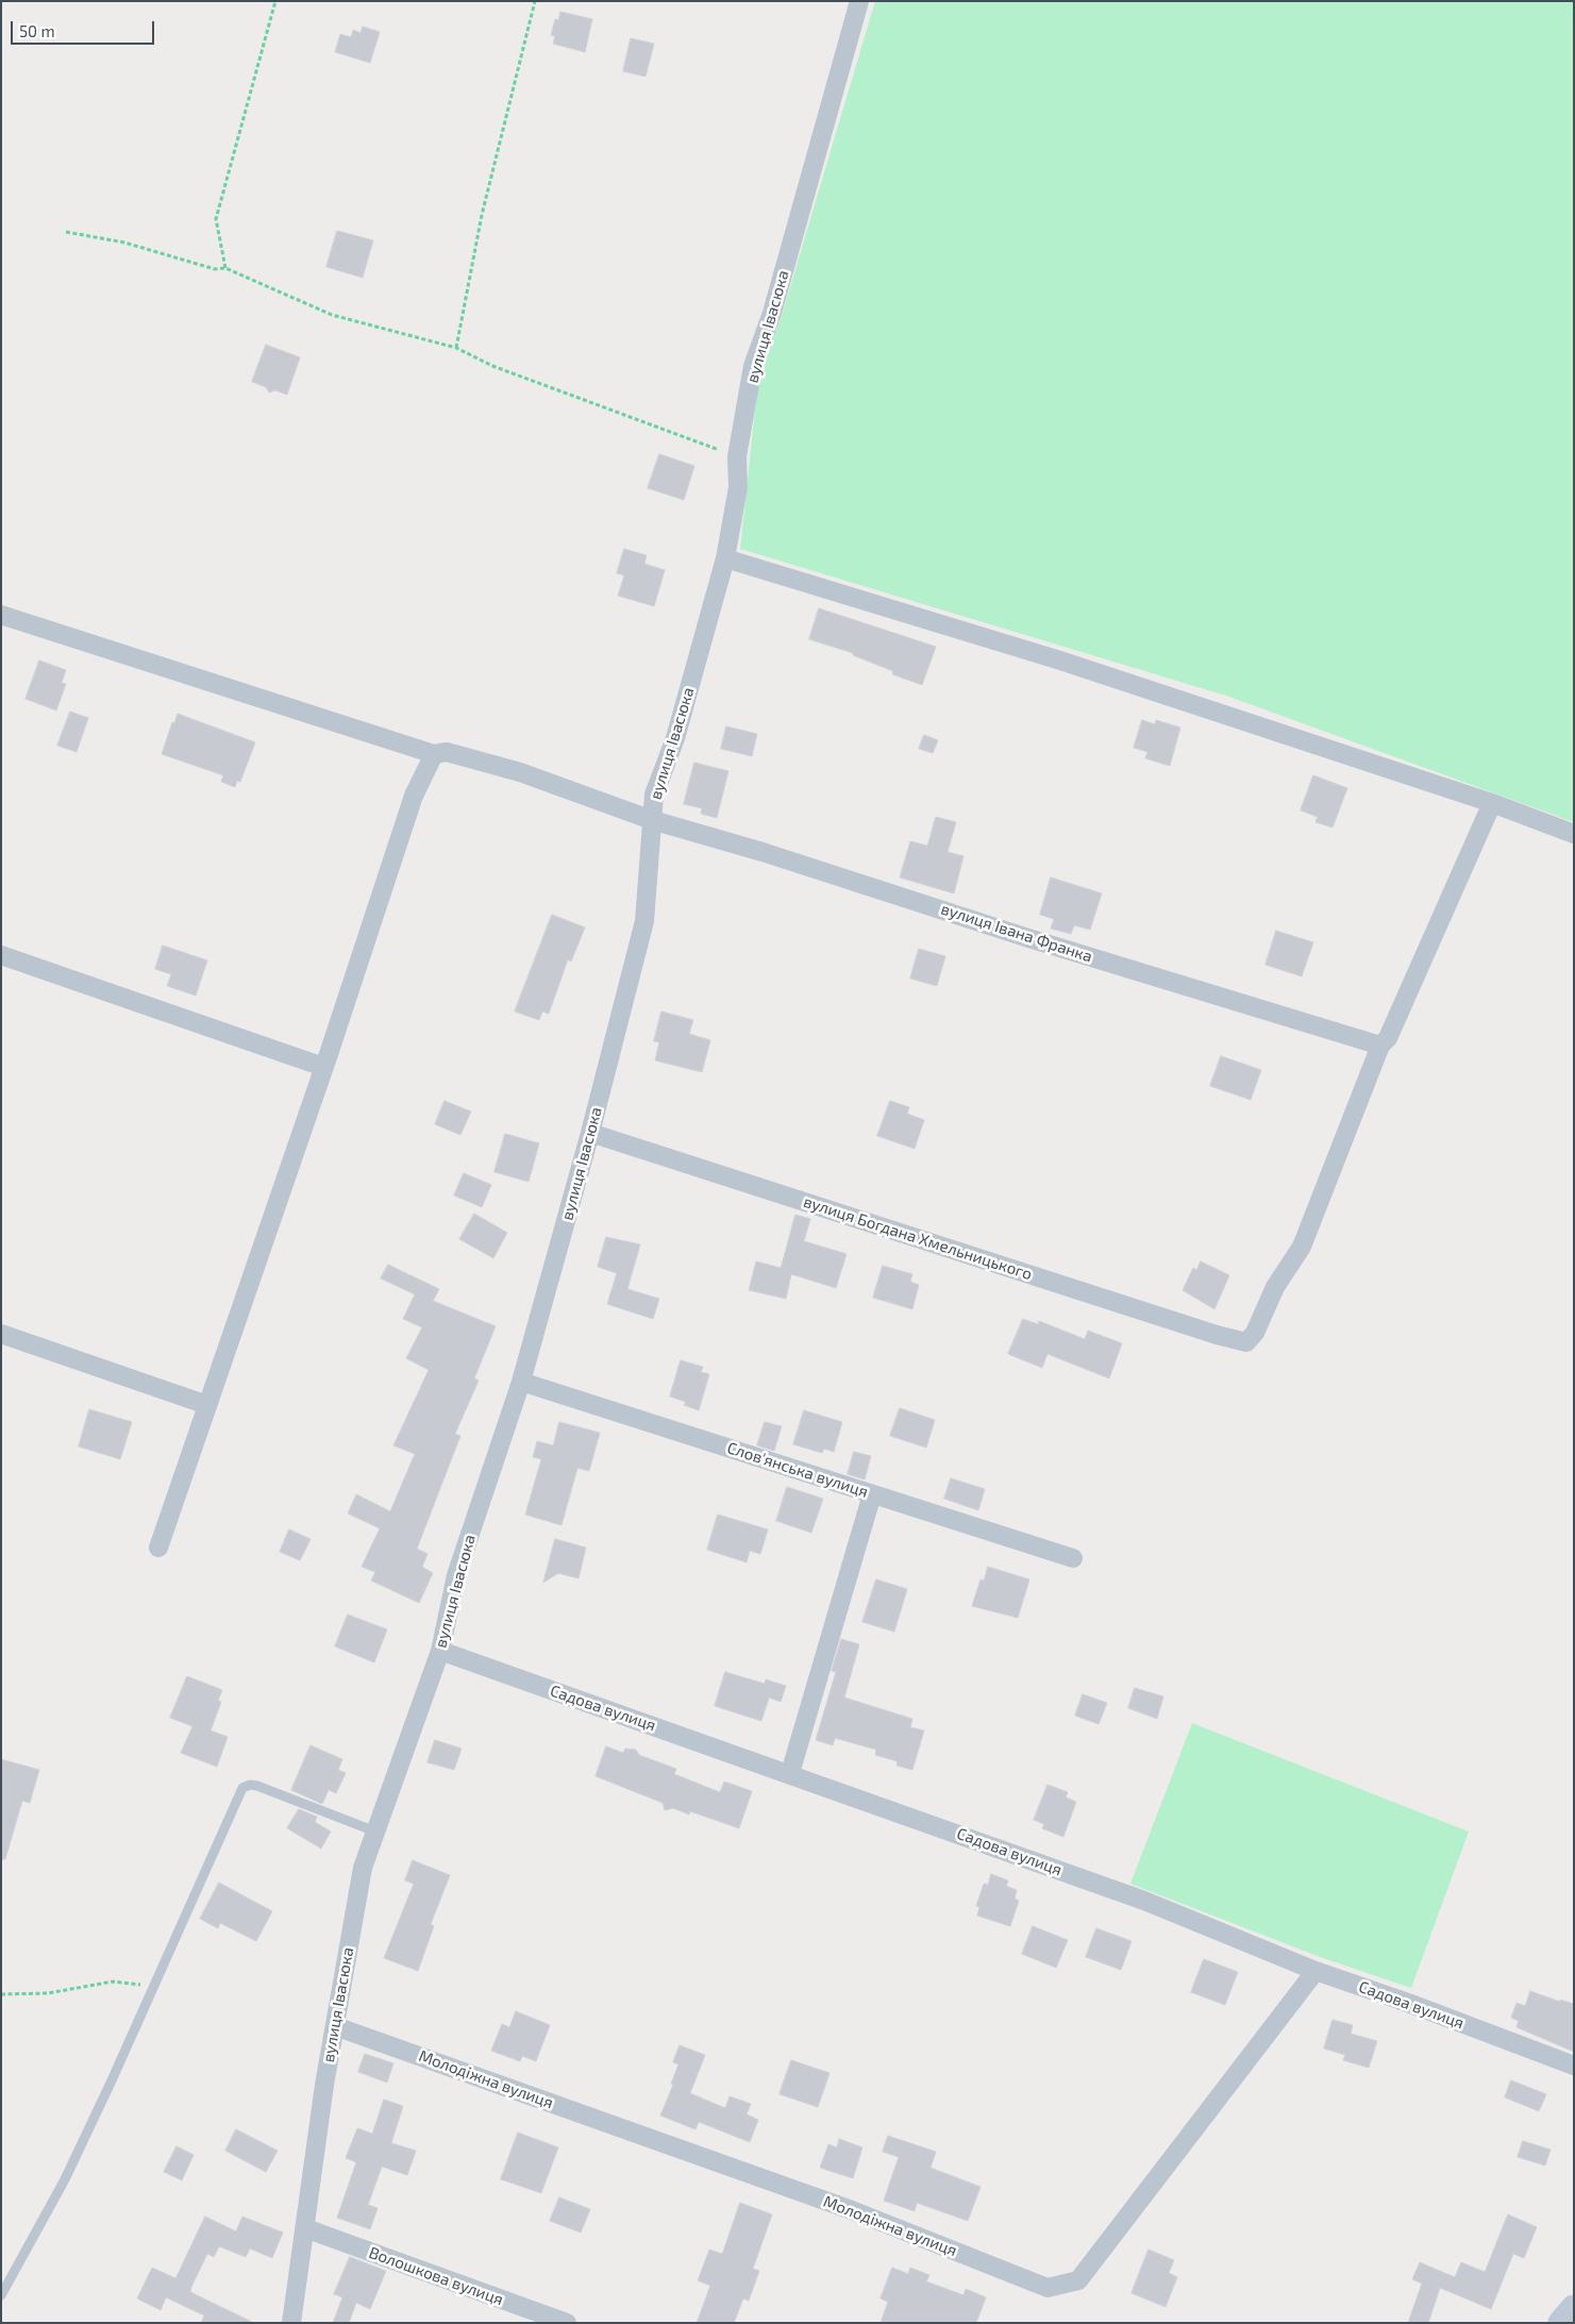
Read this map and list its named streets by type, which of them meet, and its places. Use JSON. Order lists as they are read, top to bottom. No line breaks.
{"streets":{"street":["вулиця Івасюка","вулиця Івана Франка","вулиця Богдана Хмельницького","Слов'янська вулиця","Садова вулиця","Молодіжна вулиця","Волошкова вулиця"]},"crossings":[["вулиця Івасюка","вулиця Івана Франка"],["вулиця Івасюка","вулиця Богдана Хмельницького"],["вулиця Івасюка","Слов'янська вулиця"],["вулиця Івасюка","Садова вулиця"],["вулиця Івасюка","Молодіжна вулиця"],["вулиця Івасюка","Волошкова вулиця"],["вулиця Івана Франка","вулиця Богдана Хмельницького"],["Садова вулиця","Молодіжна вулиця"]],"scale_bar":"50 m"}
